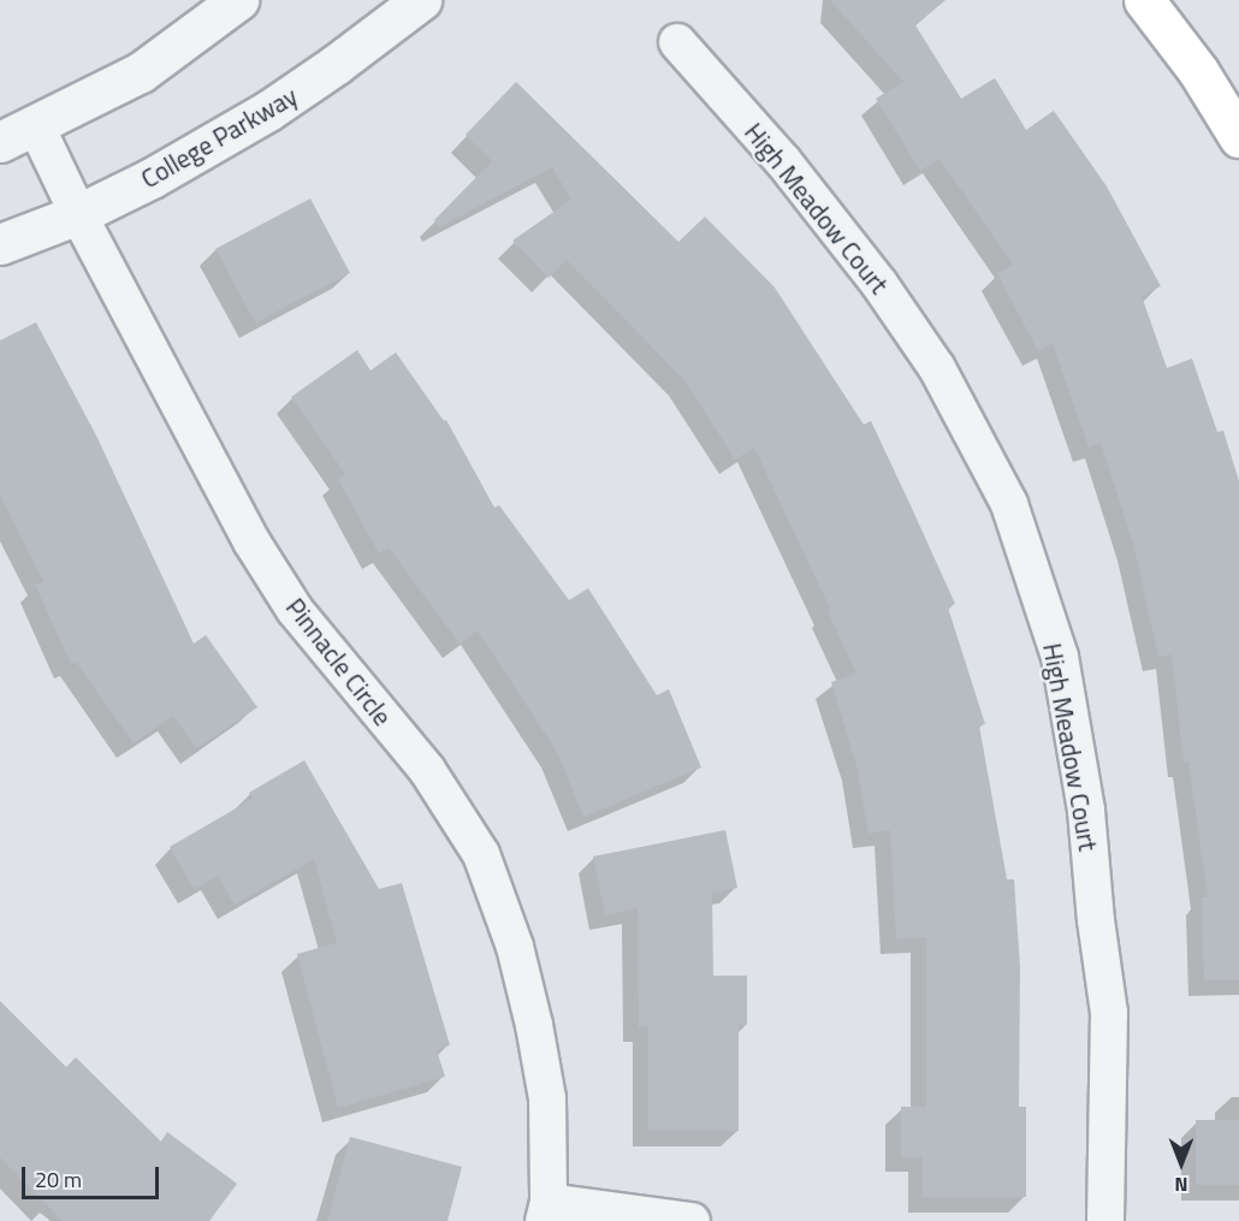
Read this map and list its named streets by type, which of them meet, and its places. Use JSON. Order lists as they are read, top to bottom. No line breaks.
{"streets":{"street":["College Parkway","High Meadow Court","Pinnacle Circle"]},"crossings":[["College Parkway","Pinnacle Circle"]],"scale_bar":"20 m","north":"bottom"}
